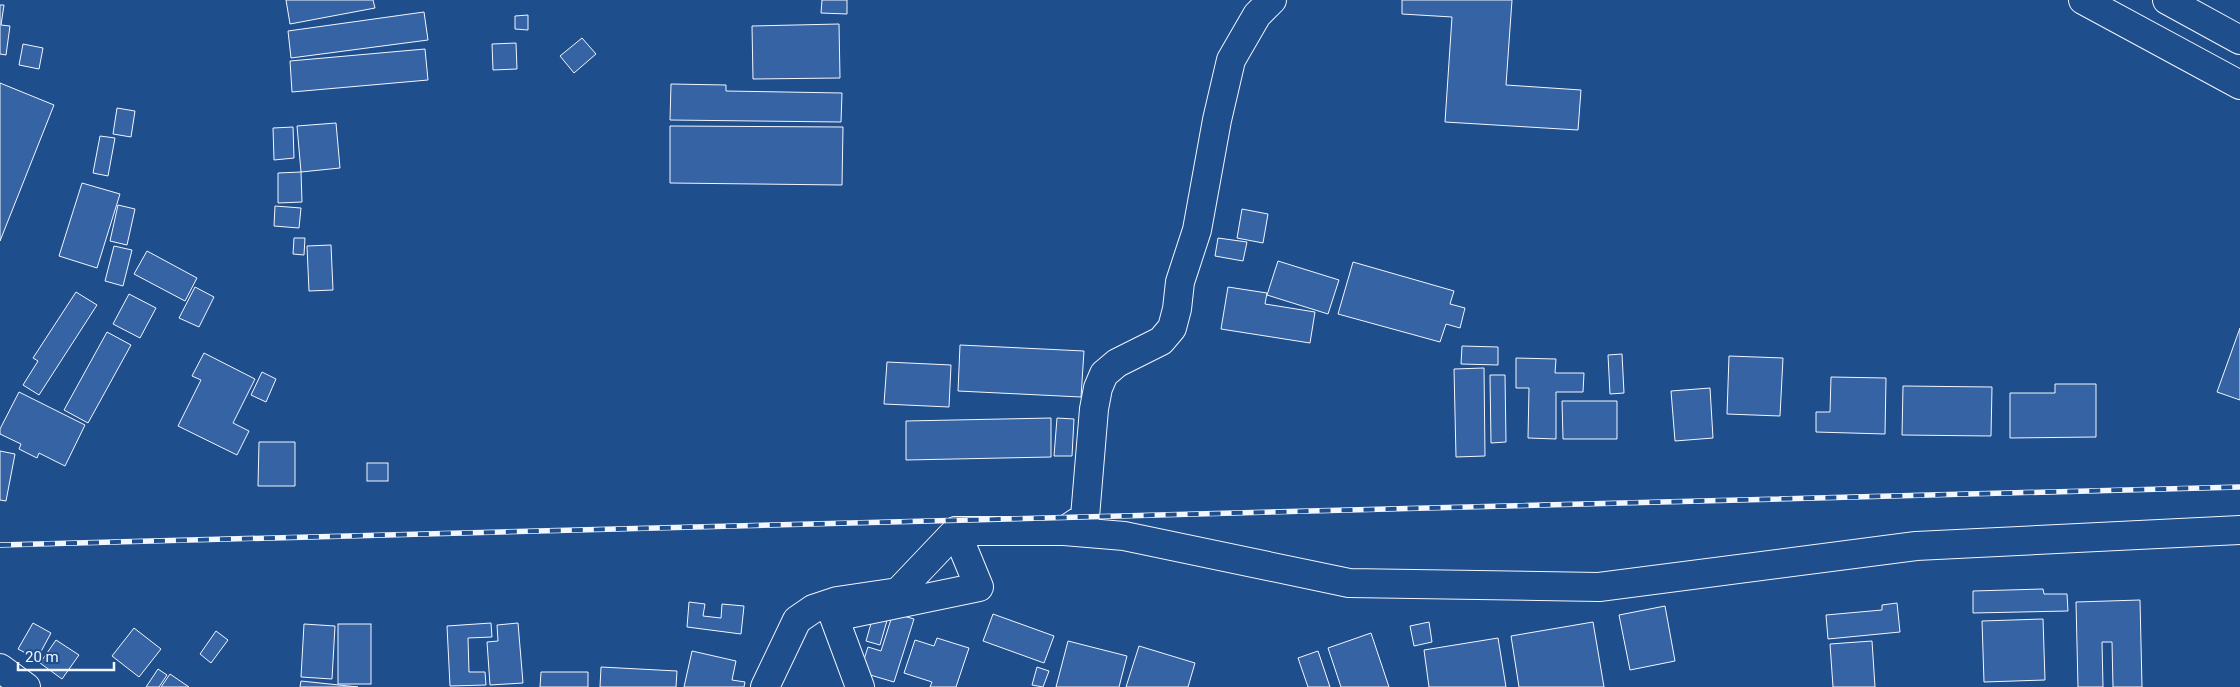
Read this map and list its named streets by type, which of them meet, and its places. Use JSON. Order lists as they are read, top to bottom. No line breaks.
{"scale_bar":"20 m"}
